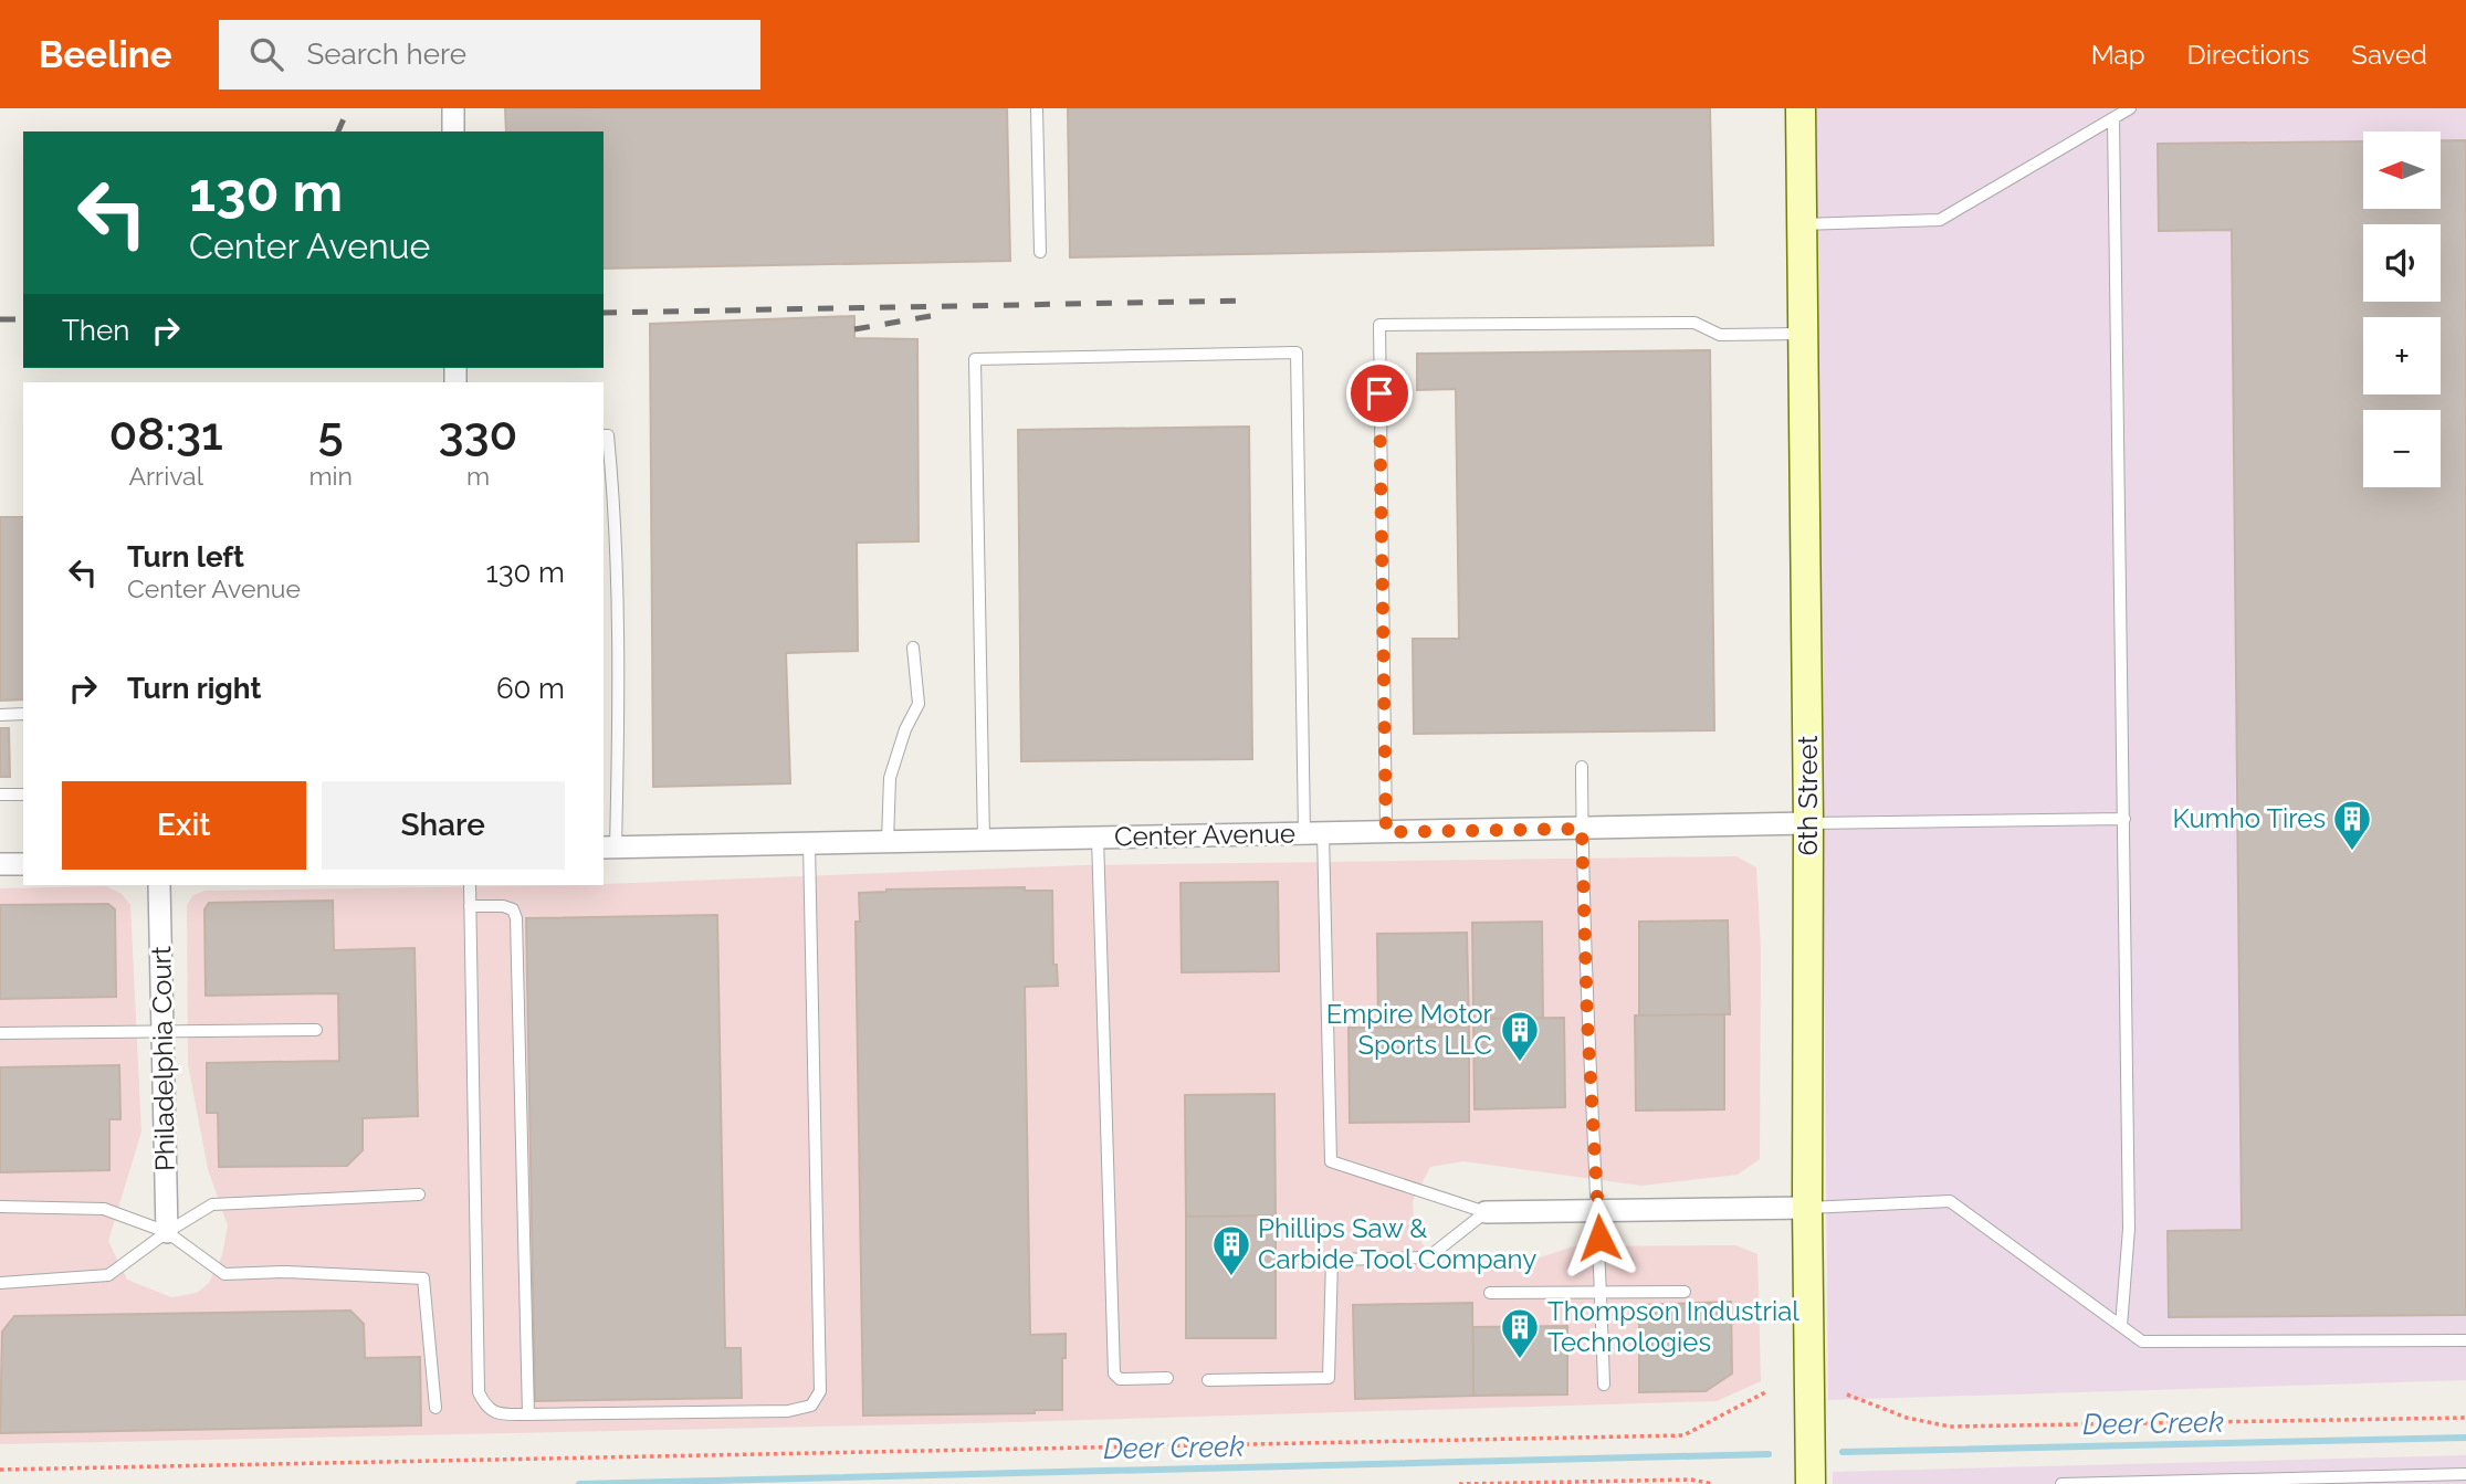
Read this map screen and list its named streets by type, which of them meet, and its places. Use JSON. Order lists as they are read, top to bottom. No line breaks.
{"streets":{"main road":["6th Street"],"street":["Center Avenue","Philadelphia Court"]},"crossings":[["6th Street","Center Avenue"]],"water":["Deer Creek"],"places":{"building":["Kumho Tires","Empire Motor Sports LLC","Phillips Saw & Carbide Tool Company","Thompson Industrial Technologies"]},"north":"left","page":{"header":"Beeline","search":"Search here","nav":["Map","Directions","Saved"],"map_buttons":["+","−"],"turn":["130 m","Center Avenue"],"then":"Then","eta":["08:31","Arrival","5","min","330","m"],"list":[{"name":"Turn left","note":"Center Avenue","value":"130 m"},{"name":"Turn right","value":"60 m"}],"buttons":["Exit","Share"]}}
